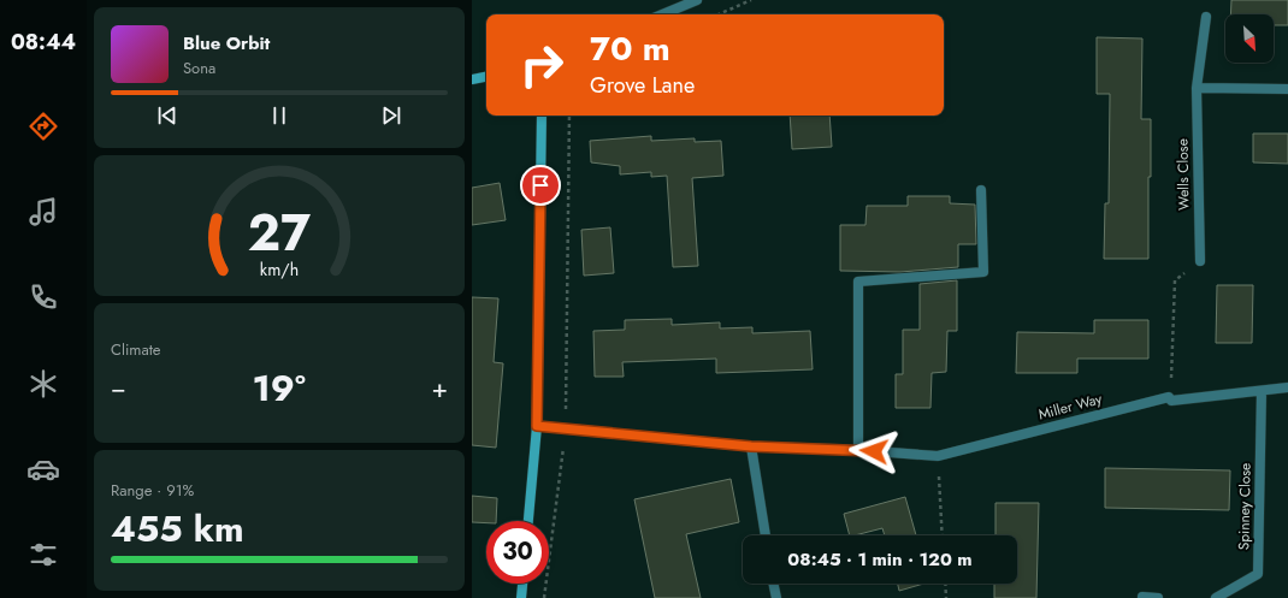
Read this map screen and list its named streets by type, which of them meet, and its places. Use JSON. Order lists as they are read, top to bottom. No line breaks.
{"streets":{"street":["Wells Close","Miller Way","Spinney Close"]},"crossings":[["Miller Way","Spinney Close"]],"north":"bottom right","page":{"tabs":"08:44","turn":["70 m","Grove Lane"],"song":["Blue Orbit","Sona"],"tile":["Climate",["Range · 91%","455 km"]],"heat":["−","19°","+"],"limit":"30","trip":"08:45 · 1 min · 120 m","gauge":["27","km/h"]}}
